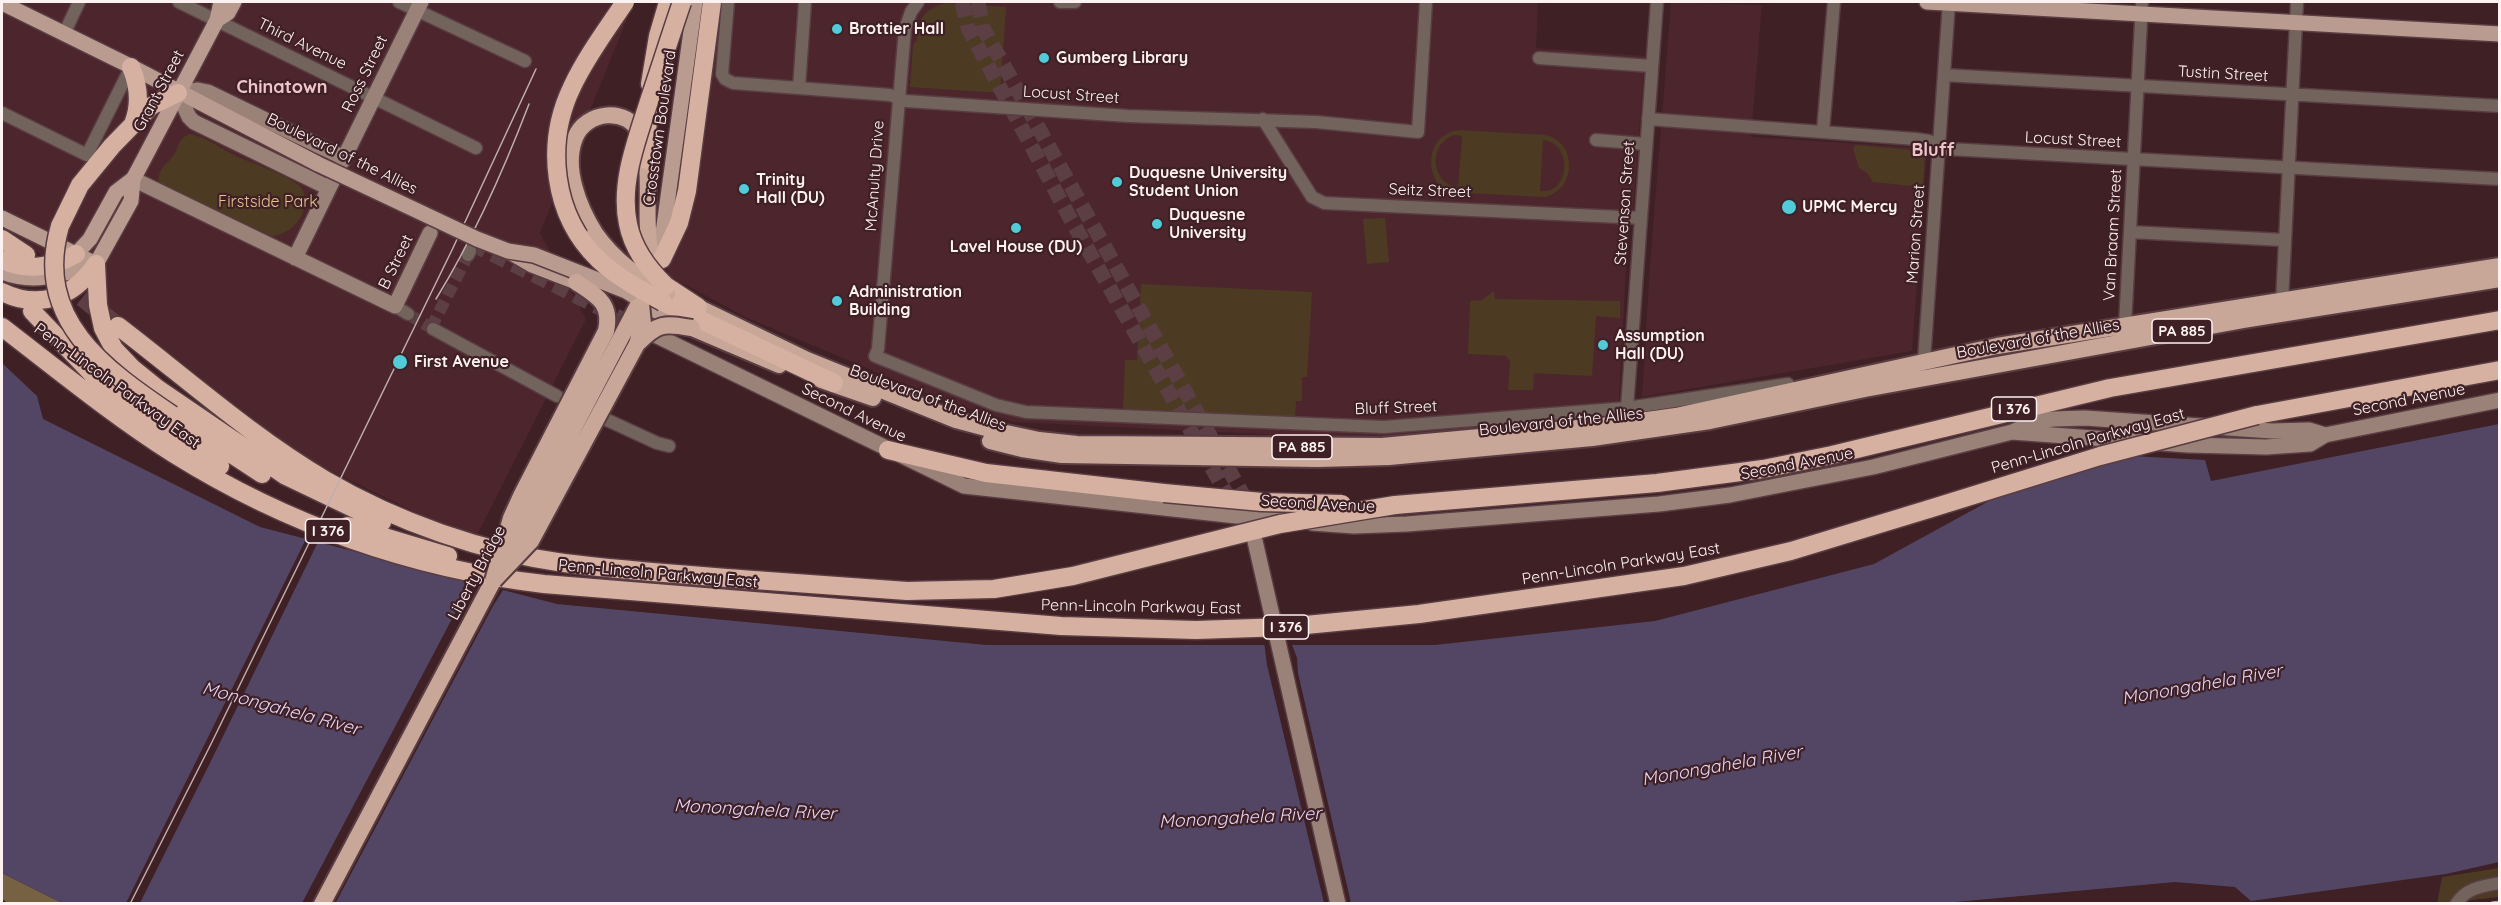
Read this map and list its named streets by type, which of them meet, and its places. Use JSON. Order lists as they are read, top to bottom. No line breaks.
{"streets":{"highway":["Boulevard of the Allies","PA 885","Penn-Lincoln Parkway East","I 376","Liberty Bridge"],"main road":["Ross Street","Grant Street","Crosstown Boulevard","B Street","Second Avenue"],"street":["Third Avenue","Tustin Street","Locust Street","McAnulty Drive","Seitz Street","Stevenson Street","Marion Street","Van Braam Street","Bluff Street"]},"crossings":[["Third Avenue","Ross Street"],["Third Avenue","Grant Street"],["Ross Street","Grant Street"],["Ross Street","Boulevard of the Allies"],["Tustin Street","Marion Street"],["Tustin Street","Van Braam Street"],["Grant Street","Boulevard of the Allies"],["Locust Street","McAnulty Drive"],["Locust Street","Seitz Street"],["Locust Street","Stevenson Street"],["Locust Street","Marion Street"],["Locust Street","Van Braam Street"],["Crosstown Boulevard","Liberty Bridge"],["Boulevard of the Allies","Marion Street"],["Boulevard of the Allies","Van Braam Street"],["Boulevard of the Allies","Bluff Street"],["Boulevard of the Allies","Liberty Bridge"],["McAnulty Drive","Bluff Street"],["Seitz Street","Stevenson Street"],["Stevenson Street","Bluff Street"],["Marion Street","Bluff Street"]],"districts":["Chinatown","Bluff"],"water":["Monongahela River"],"parks":["Firstside Park"],"places":["Brottier Hall","Gumberg Library","Duquesne University Student Union","Trinity Hall (DU)","UPMC Mercy","Duquesne University","Lavel House (DU)","Administration Building","Assumption Hall (DU)","First Avenue"]}
